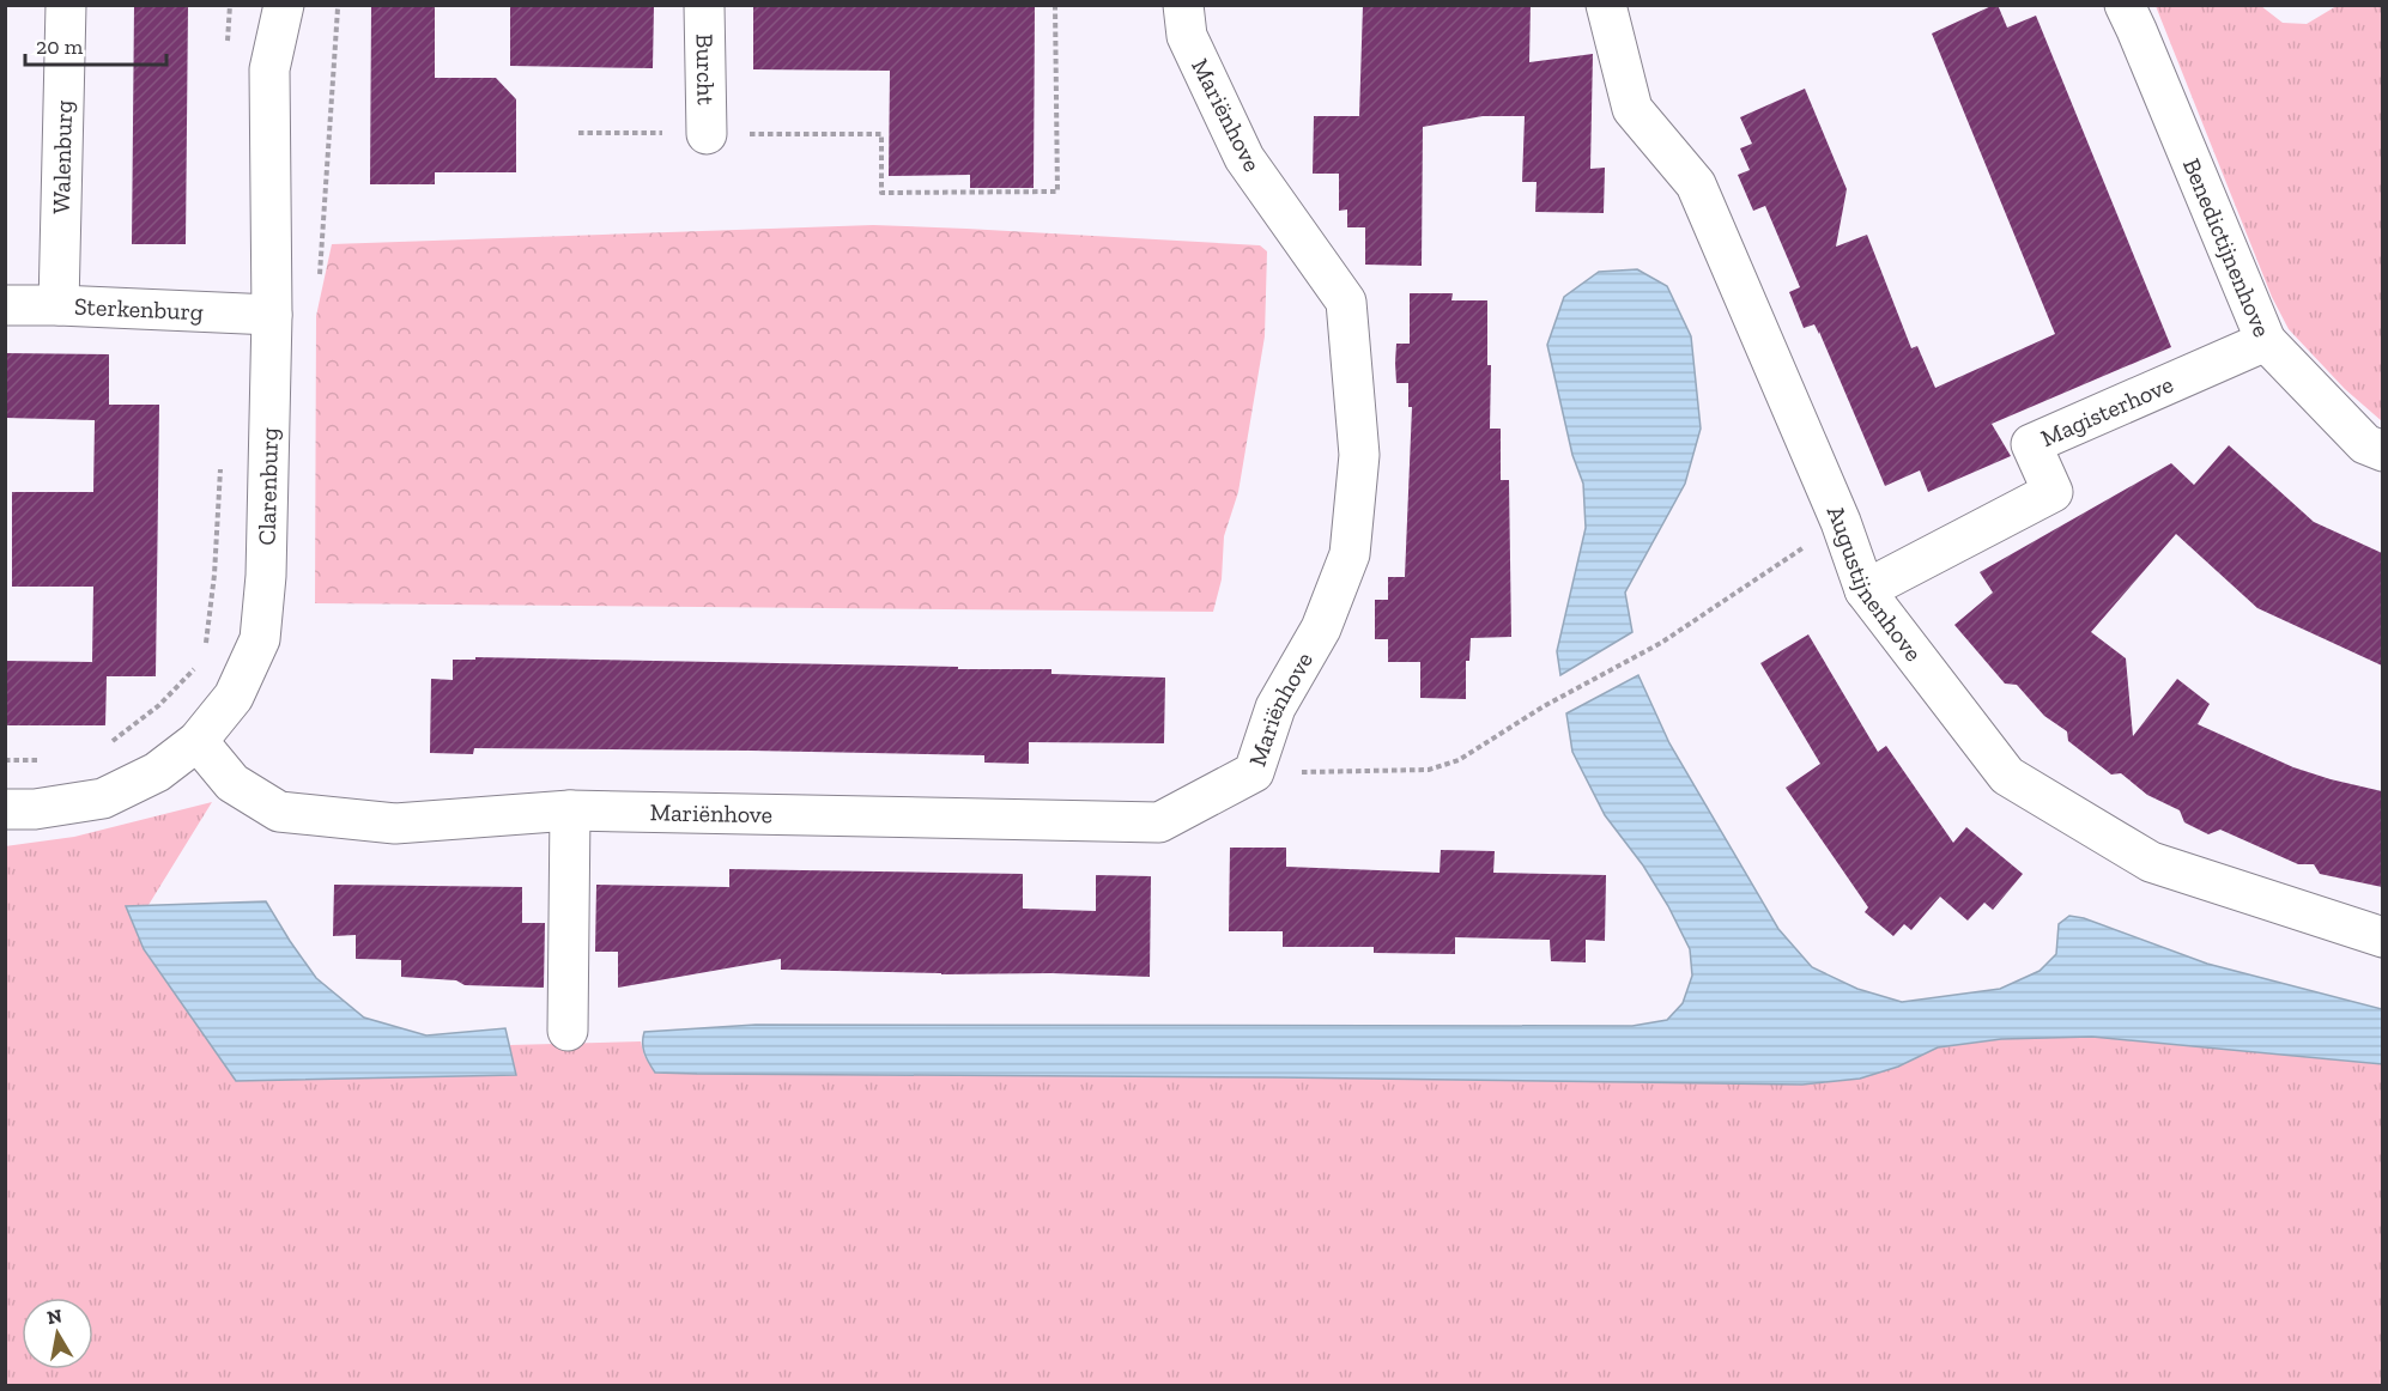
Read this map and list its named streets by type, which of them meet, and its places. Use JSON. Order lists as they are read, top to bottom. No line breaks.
{"streets":{"street":["Burcht","Mariënhove","Walenburg","Benedictijnenhove","Sterkenburg","Magisterhove","Clarenburg","Augustijnenhove"]},"crossings":[["Mariënhove","Clarenburg"],["Walenburg","Sterkenburg"],["Benedictijnenhove","Magisterhove"],["Sterkenburg","Clarenburg"],["Magisterhove","Augustijnenhove"]],"scale_bar":"20 m","north":"top"}
